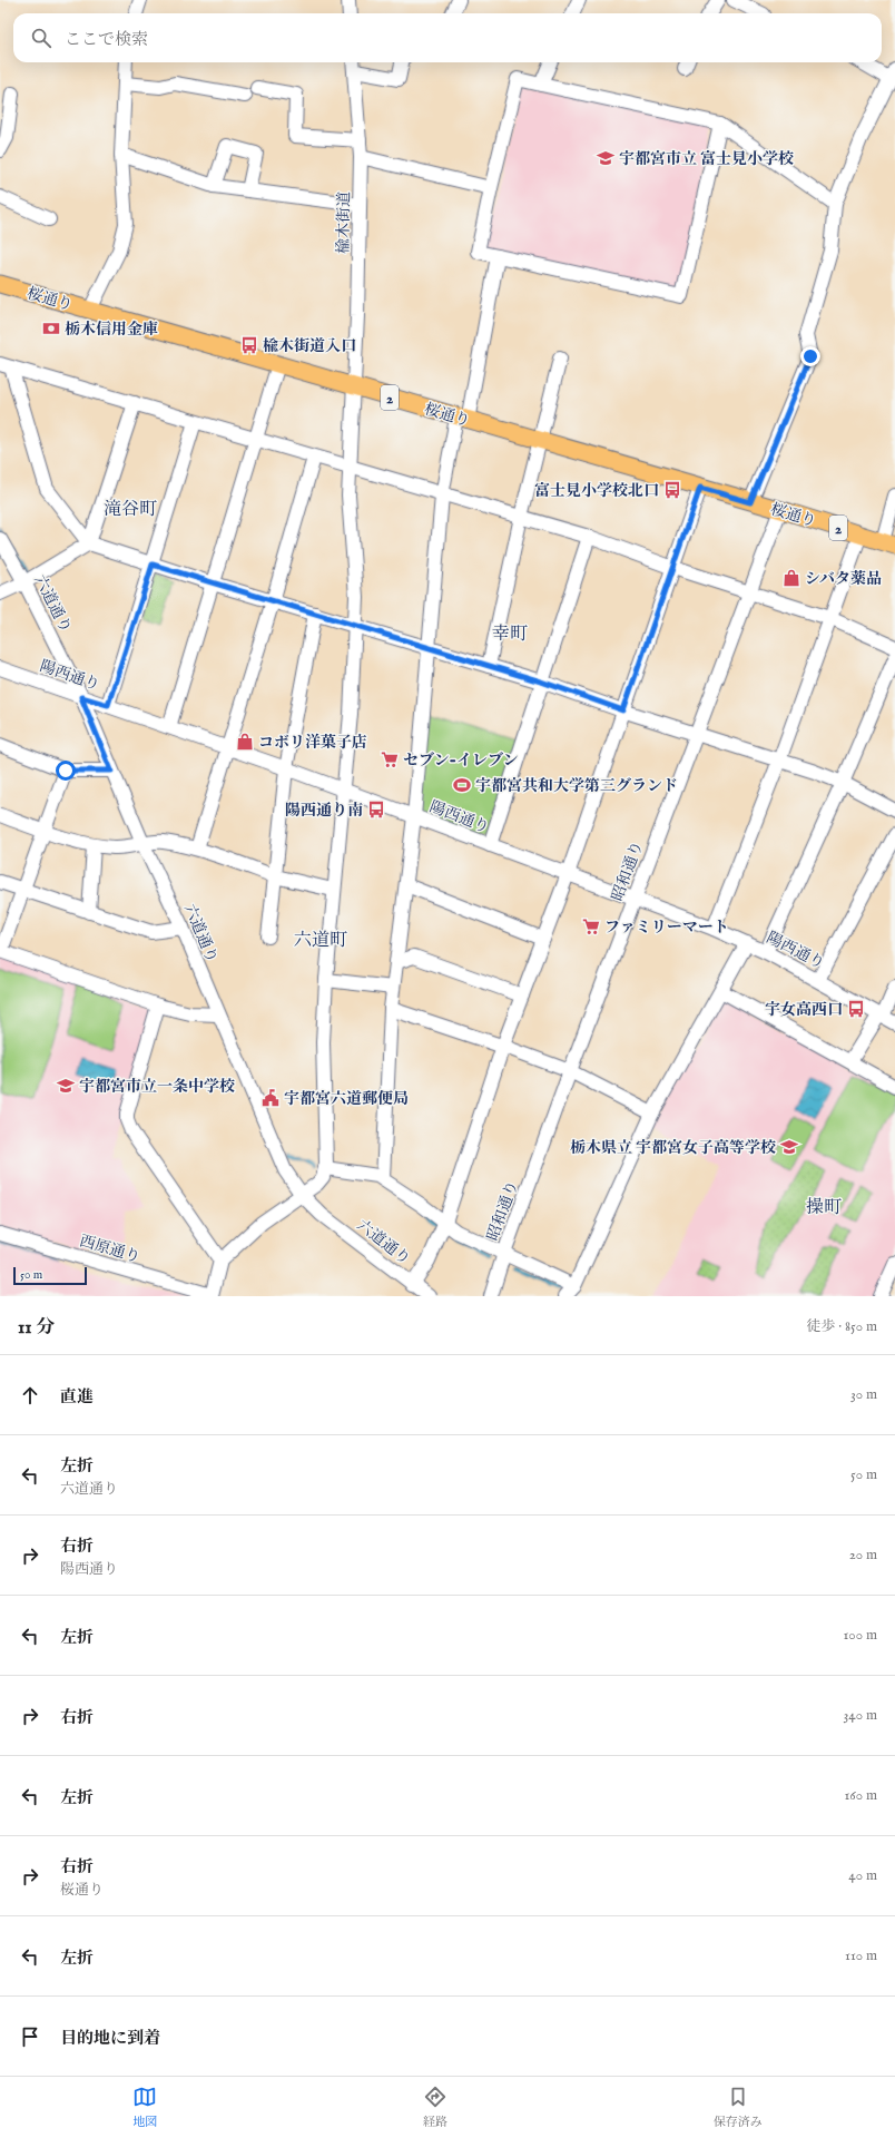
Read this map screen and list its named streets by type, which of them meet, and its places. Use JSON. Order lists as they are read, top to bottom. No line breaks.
{"streets":{"main road":["桜通り","2"],"street":["楡木街道","六道通り","陽西通り","昭和通り","西原通り"]},"crossings":[["楡木街道","桜通り"],["楡木街道","陽西通り"],["桜通り","昭和通り"],["六道通り","陽西通り"],["陽西通り","昭和通り"]],"districts":["滝谷町","幸町","六道町","操町"],"places":{"school or university":["宇都宮市立 富士見小学校","宇都宮市立一条中学校","栃木県立 宇都宮女子高等学校"],"bank":["栃木信用金庫"],"bus stop":["楡木街道入口","富士見小学校北口","陽西通り南","宇女高西口"],"shop":["シバタ薬品","コボリ洋菓子店"],"supermarket":["セブン-イレブン","ファミリーマート"],"sports":["宇都宮共和大学第三グランド"],"public building":["宇都宮六道郵便局"]},"scale_bar":"50 m","page":{"search":"ここで検索","scale":"50 m","heading":["11 分","徒歩 · 850 m"],"list":[["直進","30 m"],["左折","六道通り","50 m"],["右折","陽西通り","20 m"],["左折","100 m"],["右折","340 m"],["左折","160 m"],["右折","桜通り","40 m"],["左折","110 m"],"目的地に到着"],"nav":["地図","経路","保存済み"]}}
